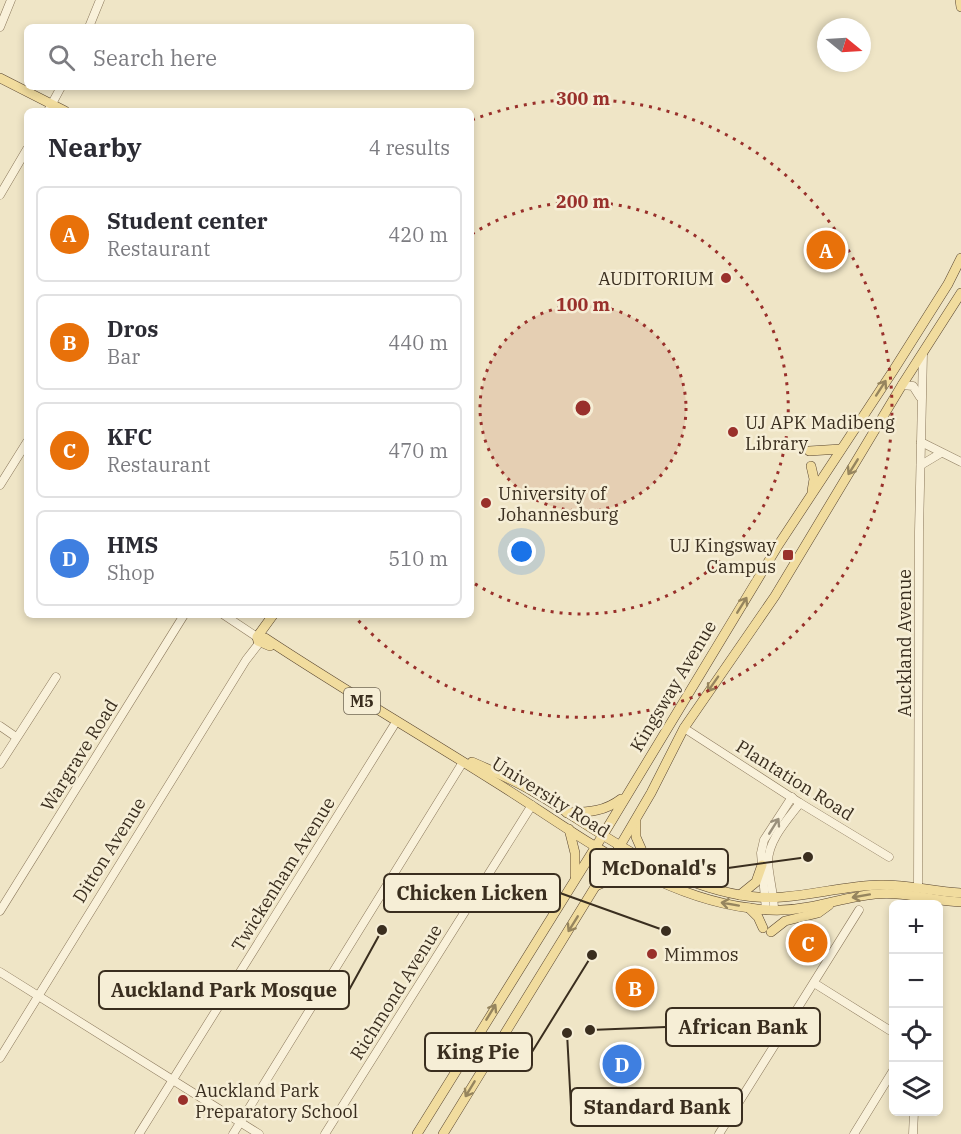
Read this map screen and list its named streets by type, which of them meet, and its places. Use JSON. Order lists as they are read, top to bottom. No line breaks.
{"streets":{"main road":["Kingsway Avenue","M5","University Road","Ditton Avenue"],"street":["Auckland Avenue","Wargrave Road","Plantation Road","Twickenham Avenue","Richmond Avenue"]},"crossings":[["Auckland Avenue","Kingsway Avenue"],["Auckland Avenue","University Road"],["Kingsway Avenue","Plantation Road"],["Kingsway Avenue","University Road"],["University Road","Ditton Avenue"],["University Road","Twickenham Avenue"],["University Road","Richmond Avenue"]],"places":{"other":["AUDITORIUM","UJ APK Madibeng Library","University of Johannesburg","McDonald's","Auckland Park Mosque","Chicken Licken","Mimmos","King Pie","African Bank","Standard Bank","Auckland Park Preparatory School"],"transit":["UJ Kingsway Campus"]},"north":"right","page":{"search":"Search here","heading":["Nearby","4 results"],"list":[{"mark":"A","name":"Student center","note":"Restaurant","value":"420 m"},{"mark":"B","name":"Dros","note":"Bar","value":"440 m"},{"mark":"C","name":"KFC","note":"Restaurant","value":"470 m"},{"mark":"D","name":"HMS","note":"Shop","value":"510 m"}],"pins":["A","C","B","D"],"map_buttons":["+","−"]},"rings":["300 m","200 m","100 m"]}
